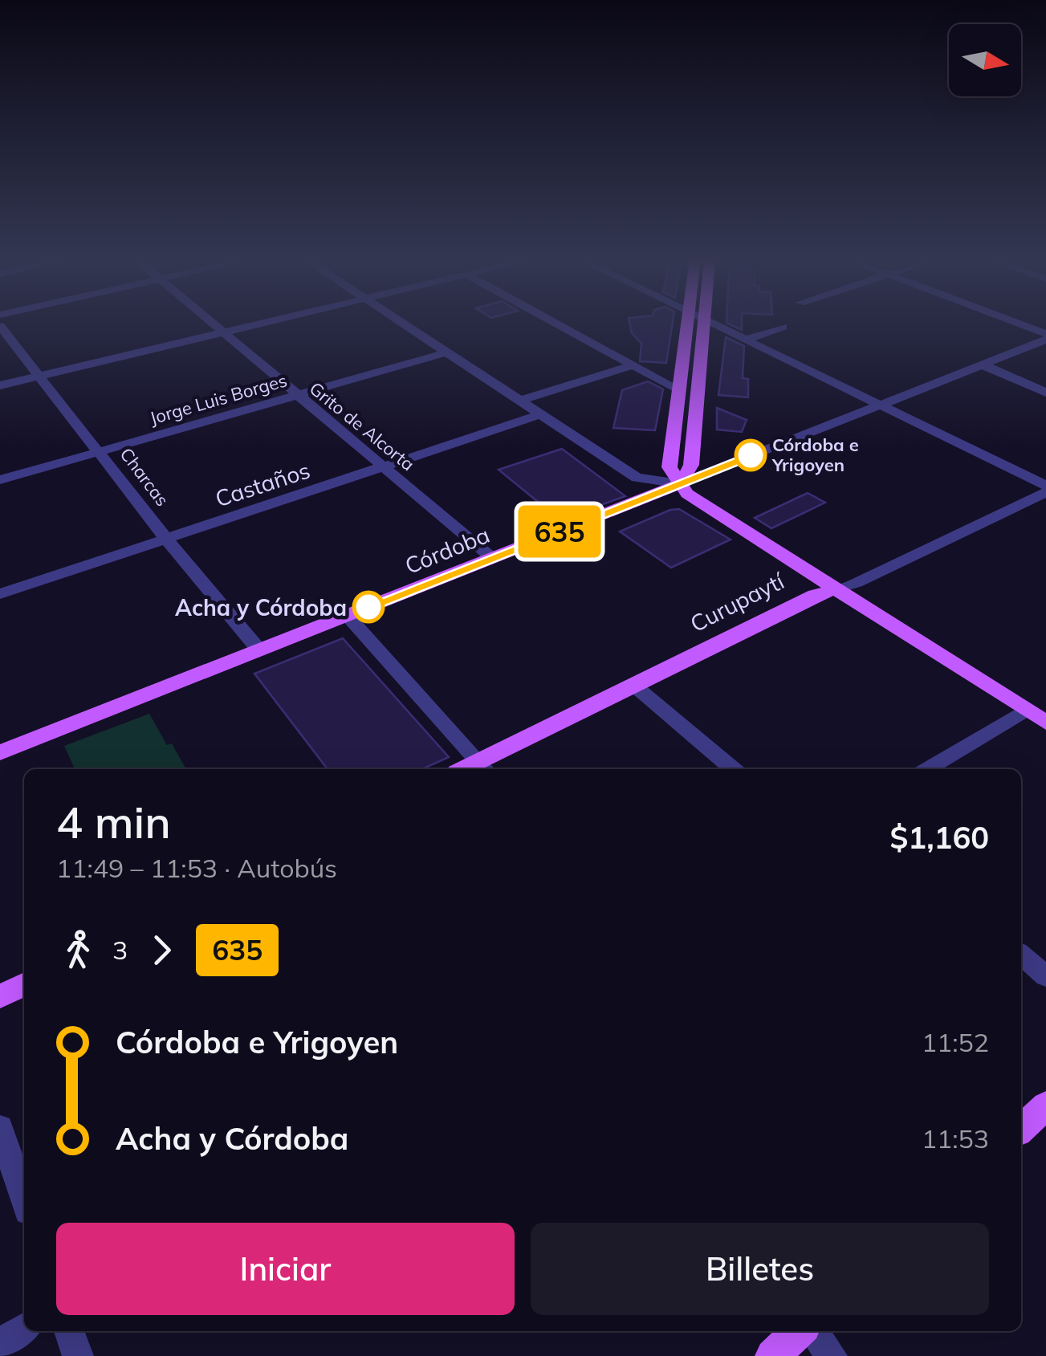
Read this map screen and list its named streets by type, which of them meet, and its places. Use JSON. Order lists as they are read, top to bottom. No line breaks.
{"streets":{"main road":["Córdoba","Curupaytí"],"street":["Jorge Luis Borges","Grito de Alcorta","Charcas","Castaños"]},"crossings":[["Jorge Luis Borges","Grito de Alcorta"],["Jorge Luis Borges","Charcas"],["Grito de Alcorta","Castaños"],["Grito de Alcorta","Córdoba"],["Charcas","Castaños"],["Charcas","Córdoba"]],"places":["Córdoba e Yrigoyen","Acha y Córdoba"],"lines":["bus line 635"],"north":"right","page":{"on_map":"635","heading":["4 min","11:49 – 11:53 · Autobús","$1,160"],"legs":["3","635"],"list":[{"name":"Córdoba e Yrigoyen","value":"11:52"},{"name":"Acha y Córdoba","value":"11:53"}],"buttons":["Iniciar","Billetes"]}}
